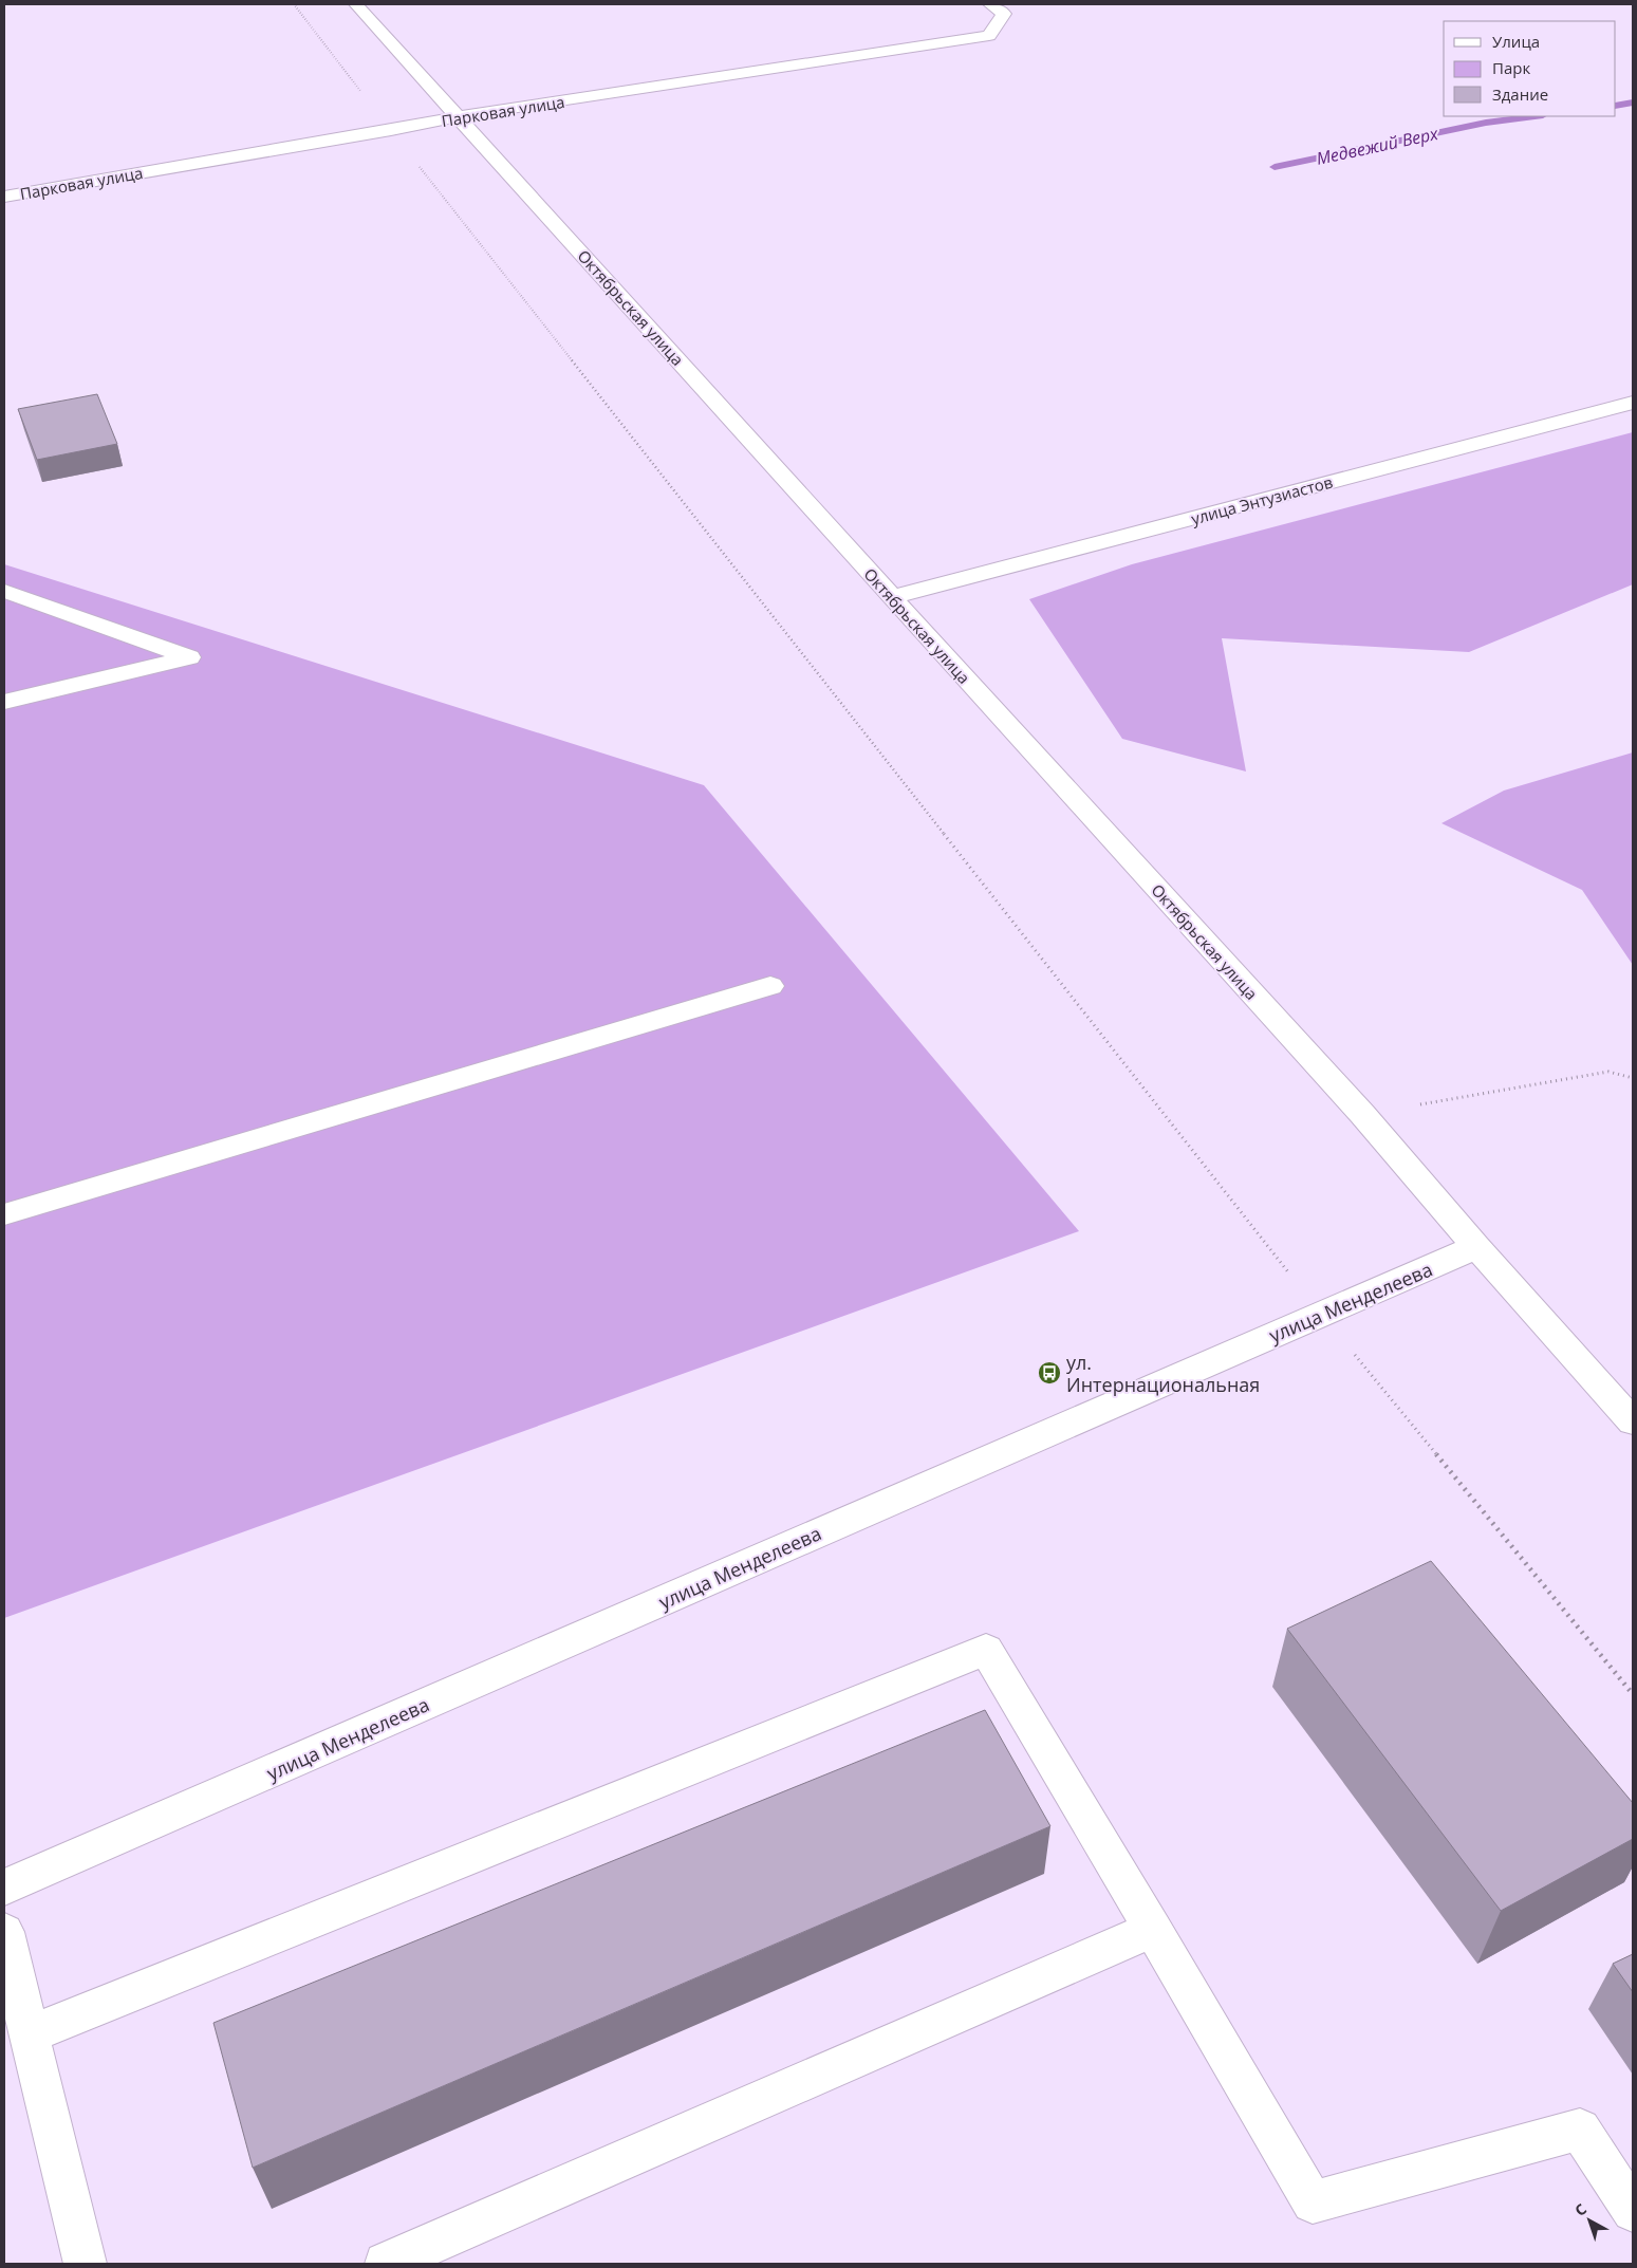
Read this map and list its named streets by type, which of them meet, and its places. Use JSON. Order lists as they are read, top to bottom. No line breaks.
{"streets":{"street":["Парковая улица","Октябрьская улица","улица Энтузиастов","улица Менделеева"]},"crossings":[["Парковая улица","Октябрьская улица"],["Октябрьская улица","улица Энтузиастов"],["Октябрьская улица","улица Менделеева"]],"water":["Медвежий Верх"],"places":{"bus stop":["ул. Интернациональная"]},"legend":["Улица","Парк","Здание"],"north":"top left"}
